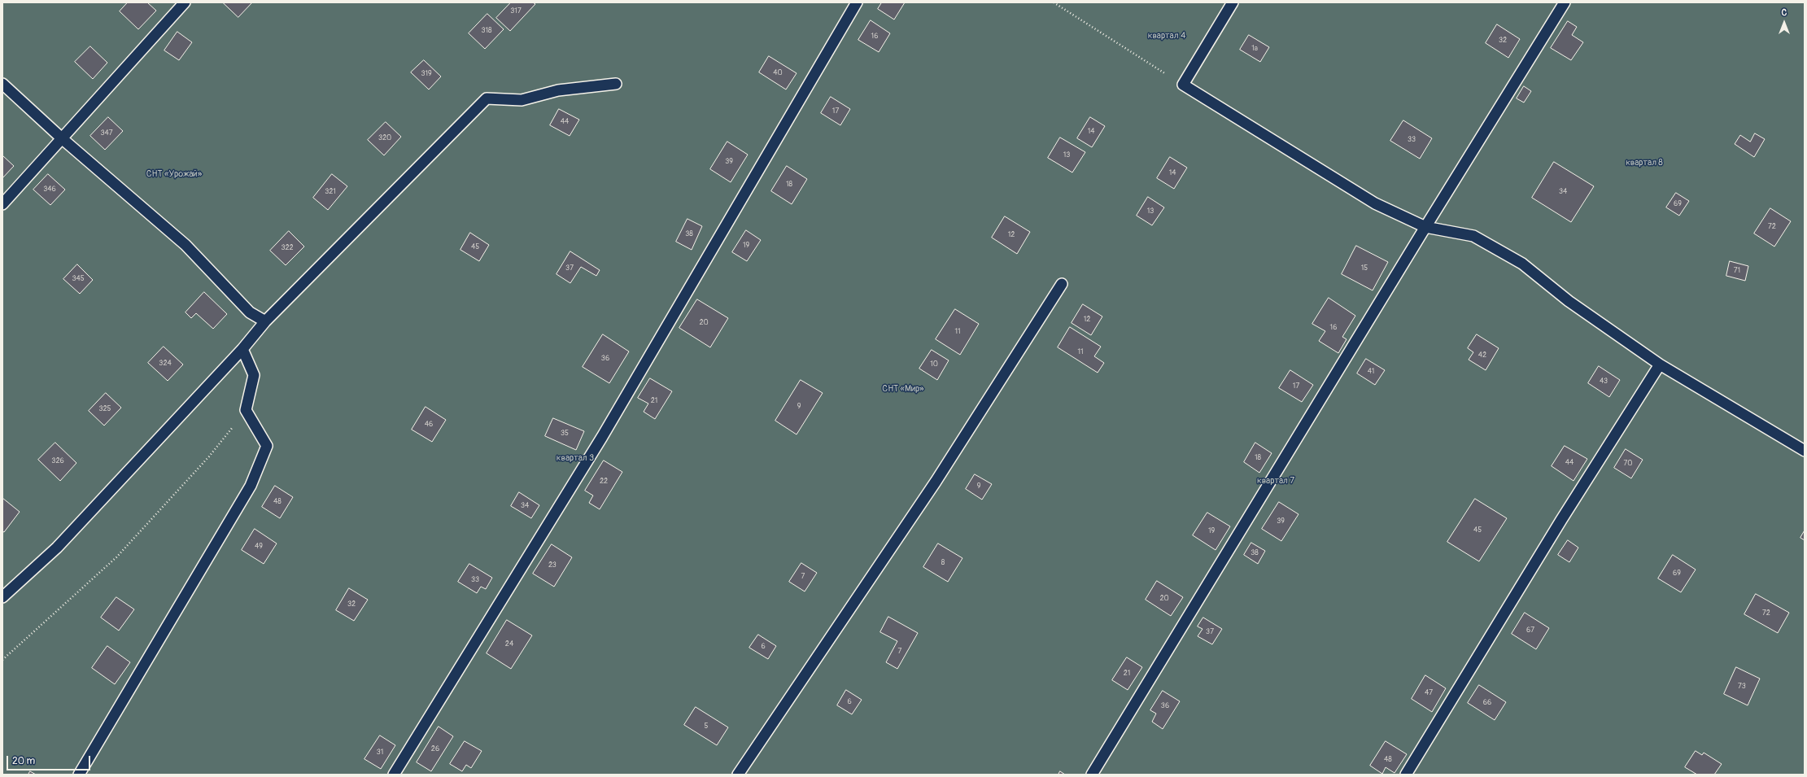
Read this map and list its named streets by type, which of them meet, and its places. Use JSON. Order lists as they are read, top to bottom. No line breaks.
{"parks":["квартал 4","квартал 8","СНТ «Урожай»","СНТ «Мир»","квартал 3","квартал 7"],"house_numbers":["317","318","16","32","1а","40","319","17","44","14","347","320","33","13","39","14","18","346","321","34","69","13","72","38","12","19","45","322","37","15","71","345","12","20","16","11","11","42","36","324","10","41","43","17","21","9","325","46","35","18","326","44","70","22","9","48","34","39","45","19","49","38","8","23","69","7","33","20","32","72","67","37","24","6","7","21","73","47","6","66","36","5","26","31","48"],"scale_bar":"20 m","north":"top"}
